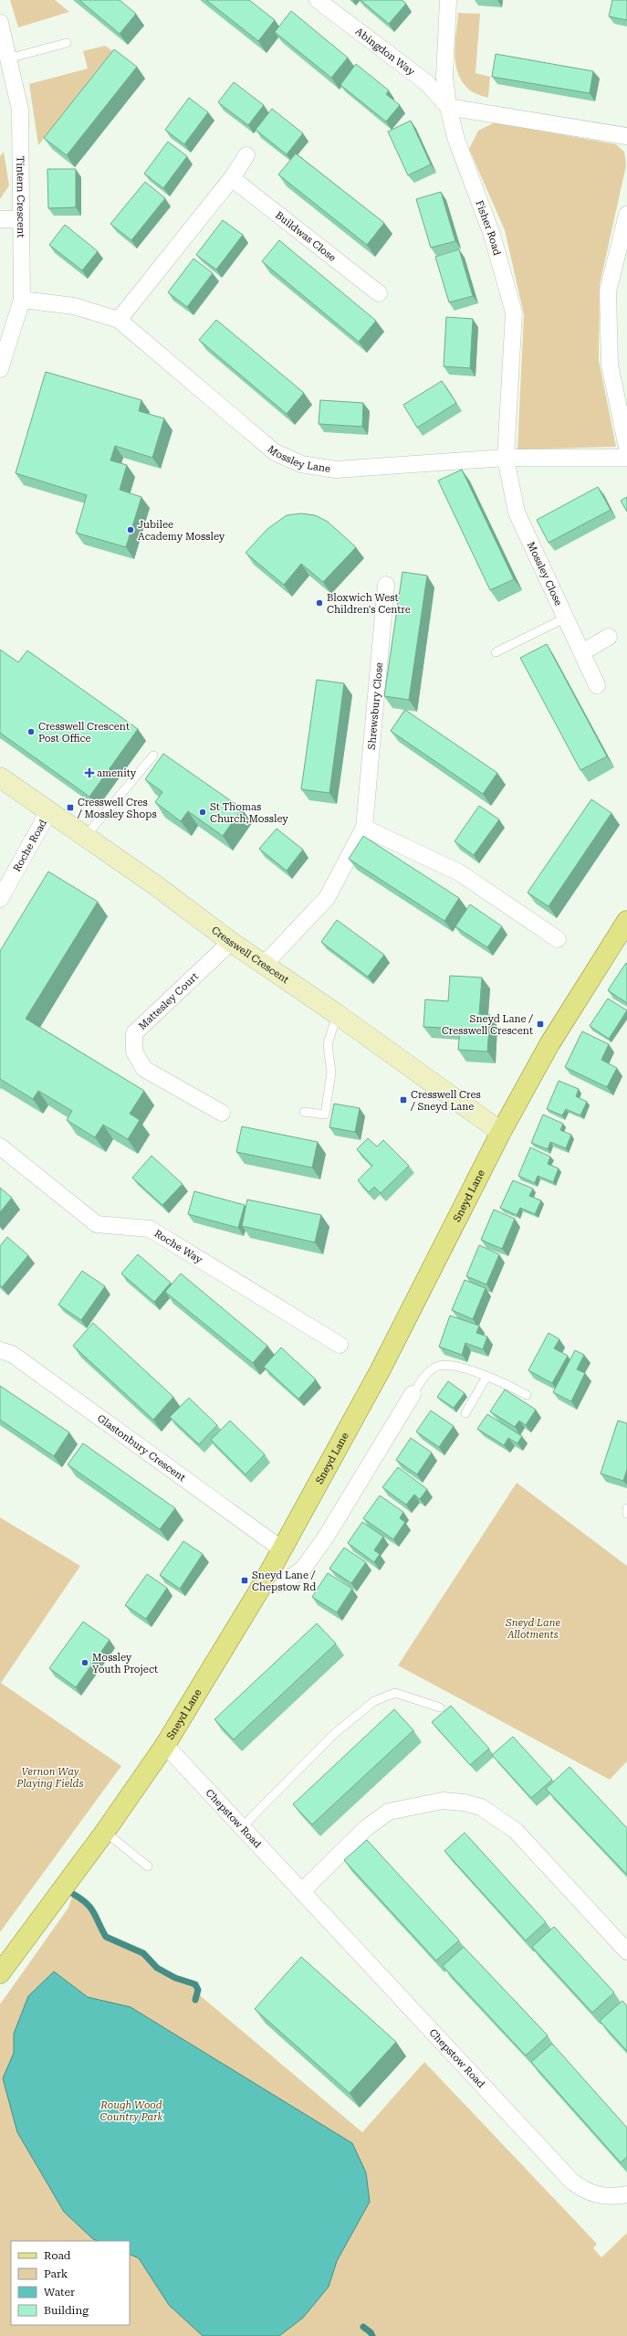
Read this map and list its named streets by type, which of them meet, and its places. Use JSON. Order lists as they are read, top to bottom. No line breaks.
{"streets":{"main road":["Sneyd Lane"],"street":["Abingdon Way","Tintern Crescent","Fisher Road","Buildwas Close","Mossley Lane","Mossley Close","Shrewsbury Close","Roche Road","Cresswell Crescent","Mattesley Court","Roche Way","Glastonbury Crescent","Chepstow Road"]},"crossings":[["Abingdon Way","Fisher Road"],["Tintern Crescent","Mossley Lane"],["Fisher Road","Mossley Lane"],["Fisher Road","Mossley Close"],["Mossley Lane","Mossley Close"],["Shrewsbury Close","Cresswell Crescent"],["Roche Road","Cresswell Crescent"],["Cresswell Crescent","Mattesley Court"],["Cresswell Crescent","Sneyd Lane"],["Sneyd Lane","Glastonbury Crescent"],["Sneyd Lane","Chepstow Road"]],"parks":["Sneyd Lane Allotments","Vernon Way Playing Fields","Rough Wood Country Park"],"places":{"other":["Jubilee Academy Mossley","Bloxwich West Children's Centre","Cresswell Crescent Post Office","St Thomas Church,Mossley","Mossley Youth Project"],"health":["amenity"],"transit":["Cresswell Cres / Mossley Shops","Sneyd Lane / Cresswell Crescent","Cresswell Cres / Sneyd Lane","Sneyd Lane / Chepstow Rd"]},"legend":["Road","Park","Water","Building"]}
